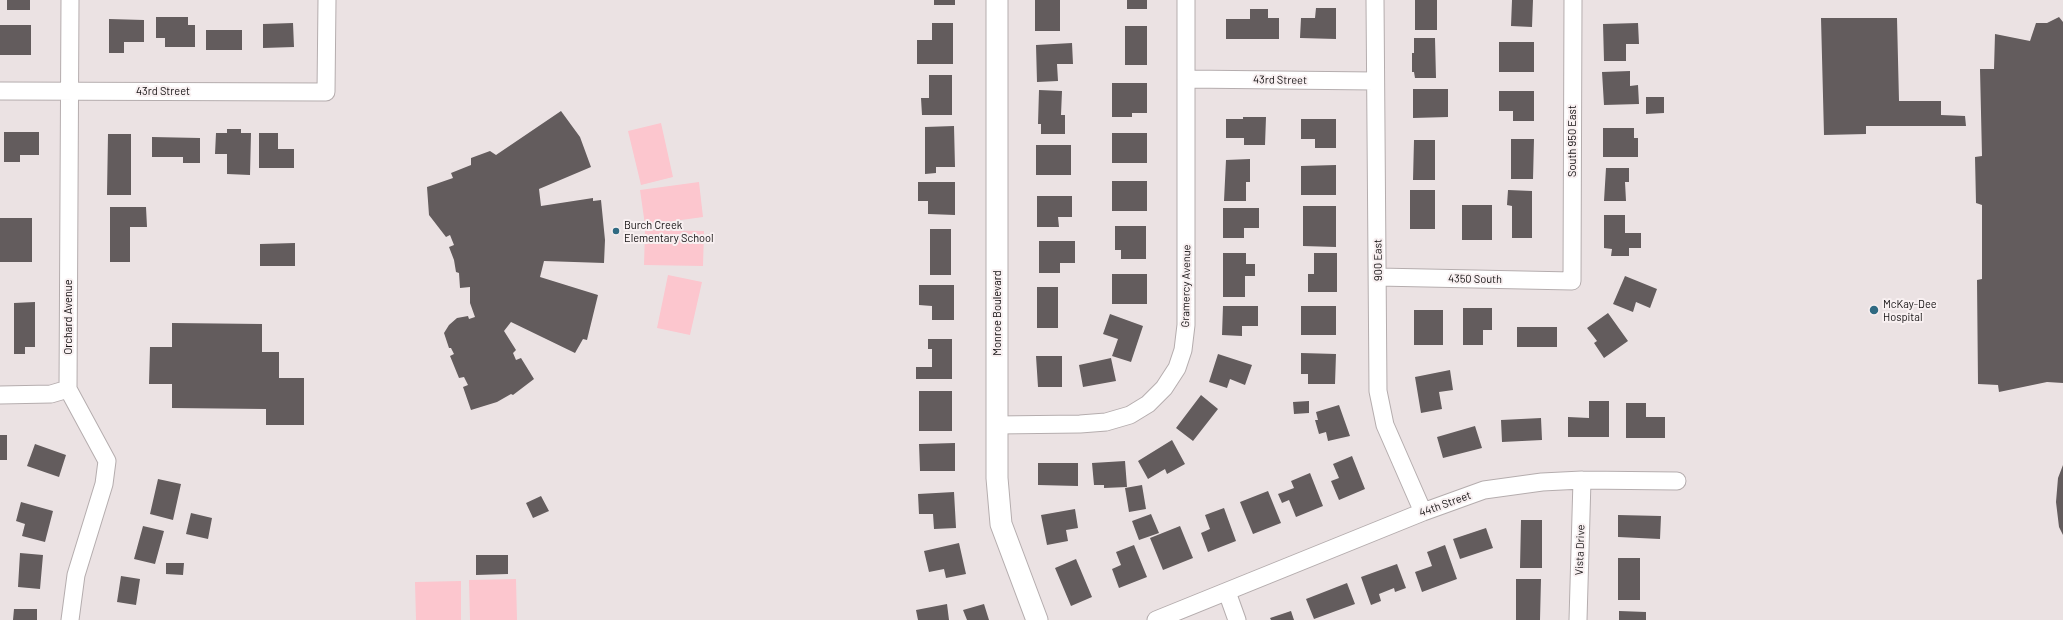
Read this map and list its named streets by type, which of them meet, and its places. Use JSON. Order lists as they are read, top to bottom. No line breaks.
{"streets":{"street":["43rd Street","South 950 East","900 East","4350 South","Gramercy Avenue","Monroe Boulevard","Orchard Avenue","44th Street","Vista Drive"]},"crossings":[["43rd Street","900 East"],["43rd Street","Gramercy Avenue"],["43rd Street","Orchard Avenue"],["South 950 East","4350 South"],["900 East","4350 South"],["900 East","44th Street"],["Gramercy Avenue","Monroe Boulevard"],["44th Street","Vista Drive"]],"places":["Burch Creek Elementary School","McKay-Dee Hospital"]}
